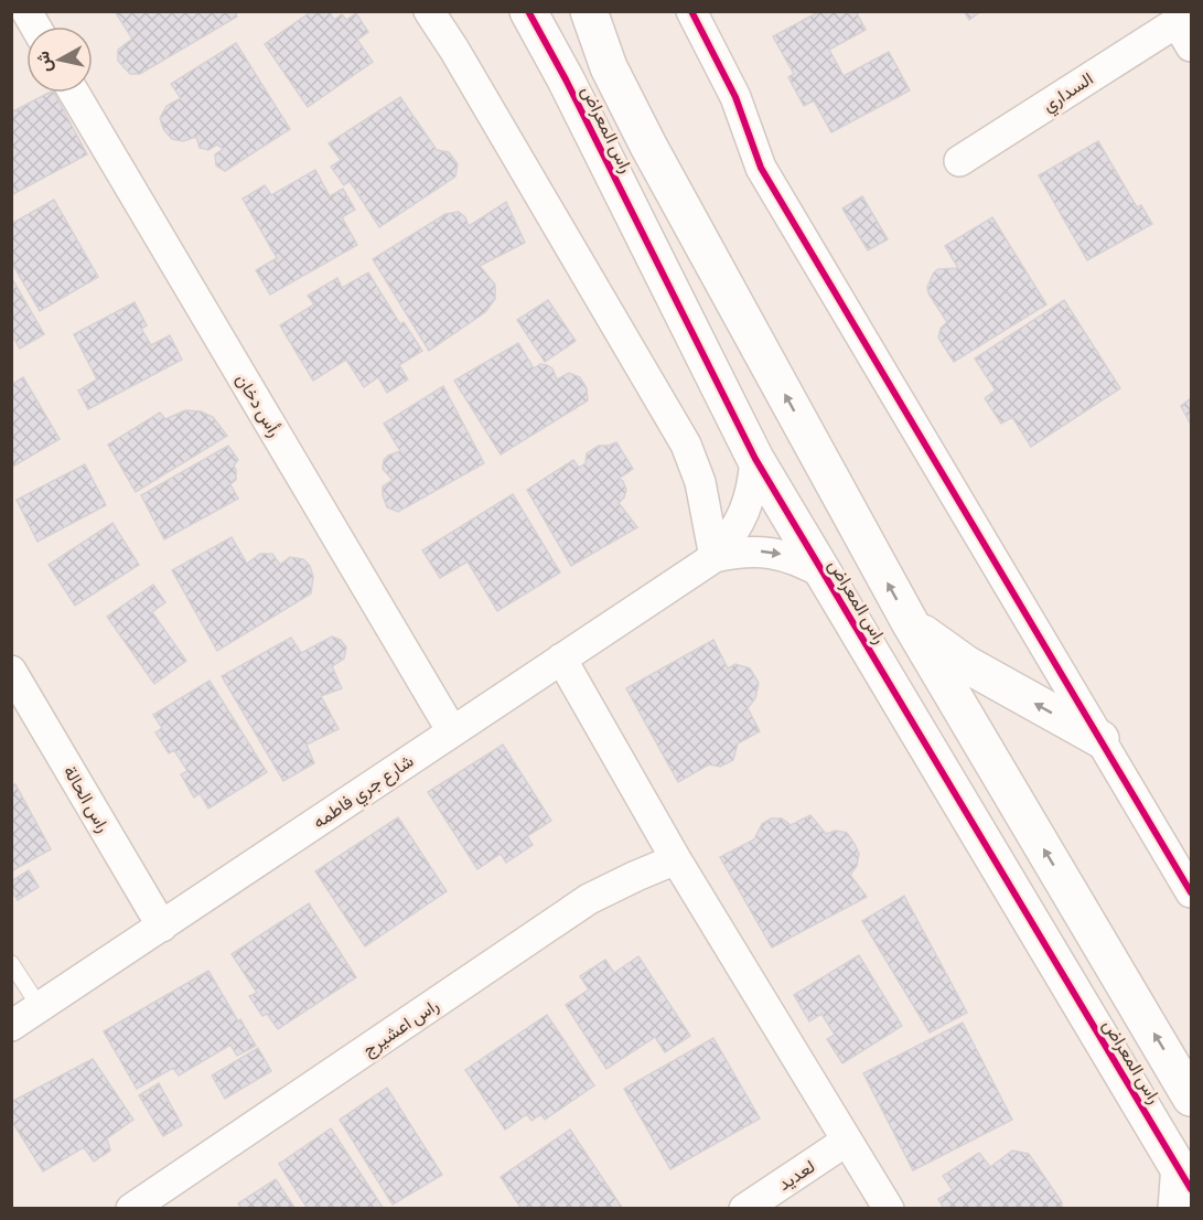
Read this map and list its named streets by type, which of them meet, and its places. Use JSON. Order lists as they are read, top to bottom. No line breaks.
{"streets":{"street":["السداري","راس المعراض","رأس دخان","شارع جري فاطمه","راس الحالة","راس اعشيرج","لعديد"]},"crossings":[["راس المعراض","شارع جري فاطمه"],["رأس دخان","شارع جري فاطمه"],["شارع جري فاطمه","راس الحالة"]],"north":"left"}
